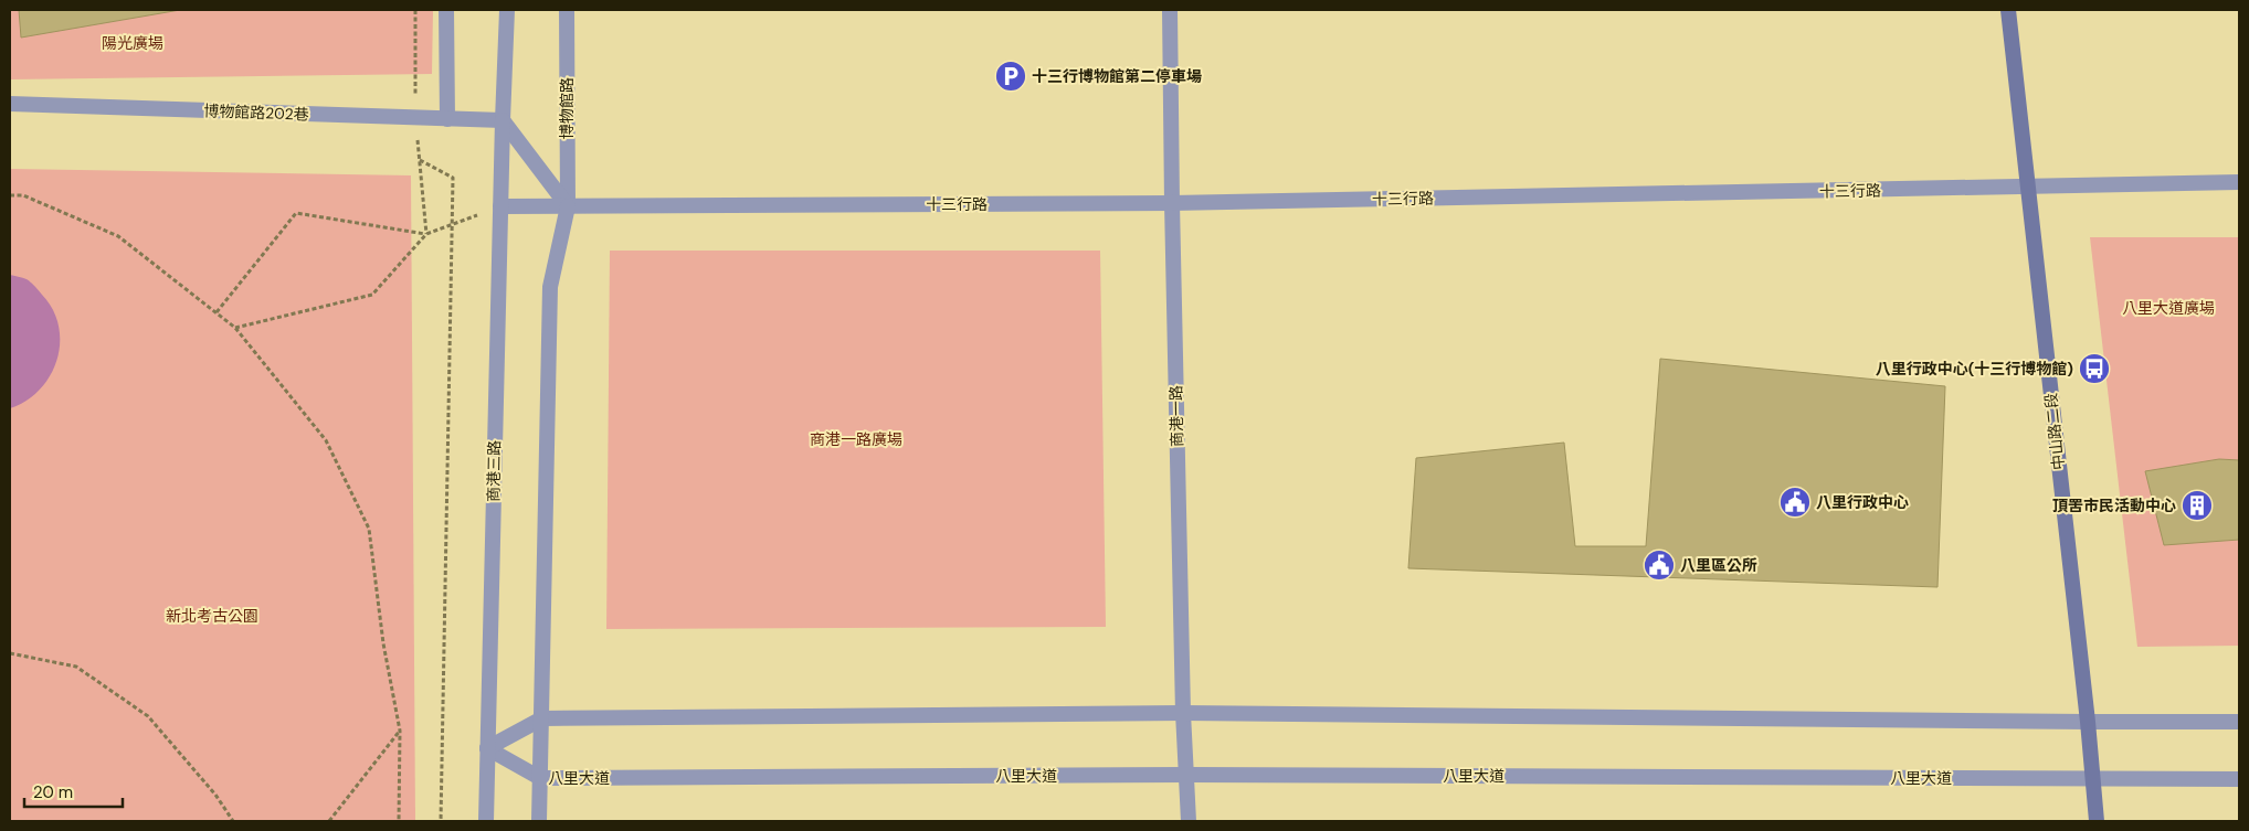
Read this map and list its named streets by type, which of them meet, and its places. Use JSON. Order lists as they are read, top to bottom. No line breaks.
{"streets":{"main road":["中山路二段"],"street":["博物館路","博物館路202巷","十三行路","商港一路","商港三路","八里大道"]},"crossings":[["博物館路","十三行路"],["博物館路202巷","商港三路"],["十三行路","商港一路"],["十三行路","中山路二段"],["十三行路","商港三路"],["商港一路","八里大道"],["中山路二段","八里大道"],["商港三路","八里大道"]],"parks":["陽光廣場","八里大道廣場","商港一路廣場","新北考古公園"],"places":{"parking":["十三行博物館第二停車場"],"bus stop":["八里行政中心(十三行博物館)"],"public building":["八里行政中心","八里區公所"],"building":["頂罟市民活動中心"]},"scale_bar":"20 m"}
